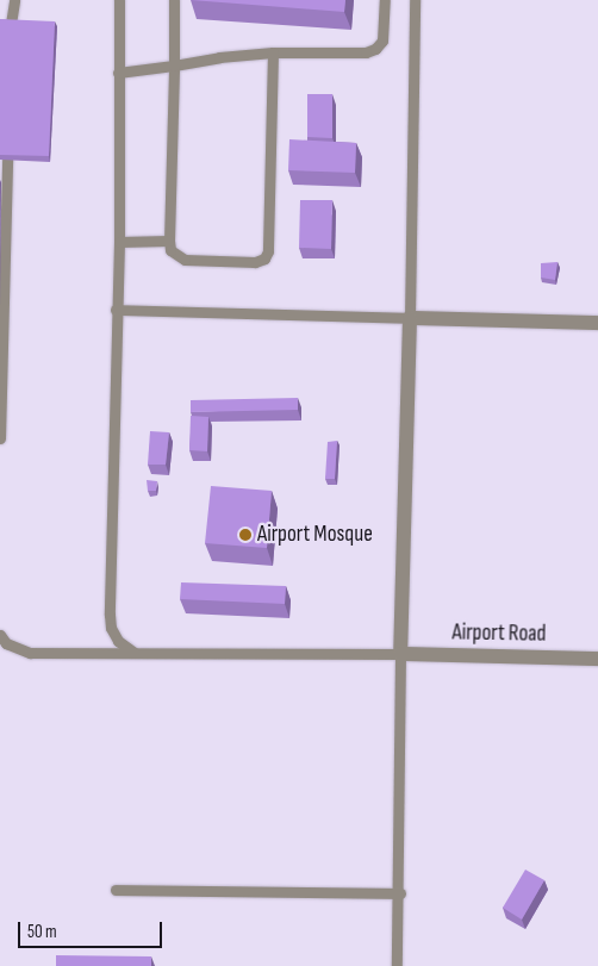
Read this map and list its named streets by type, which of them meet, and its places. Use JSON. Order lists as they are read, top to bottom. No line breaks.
{"streets":{"street":["Airport Road"]},"places":["Airport Mosque"],"scale_bar":"50 m"}
